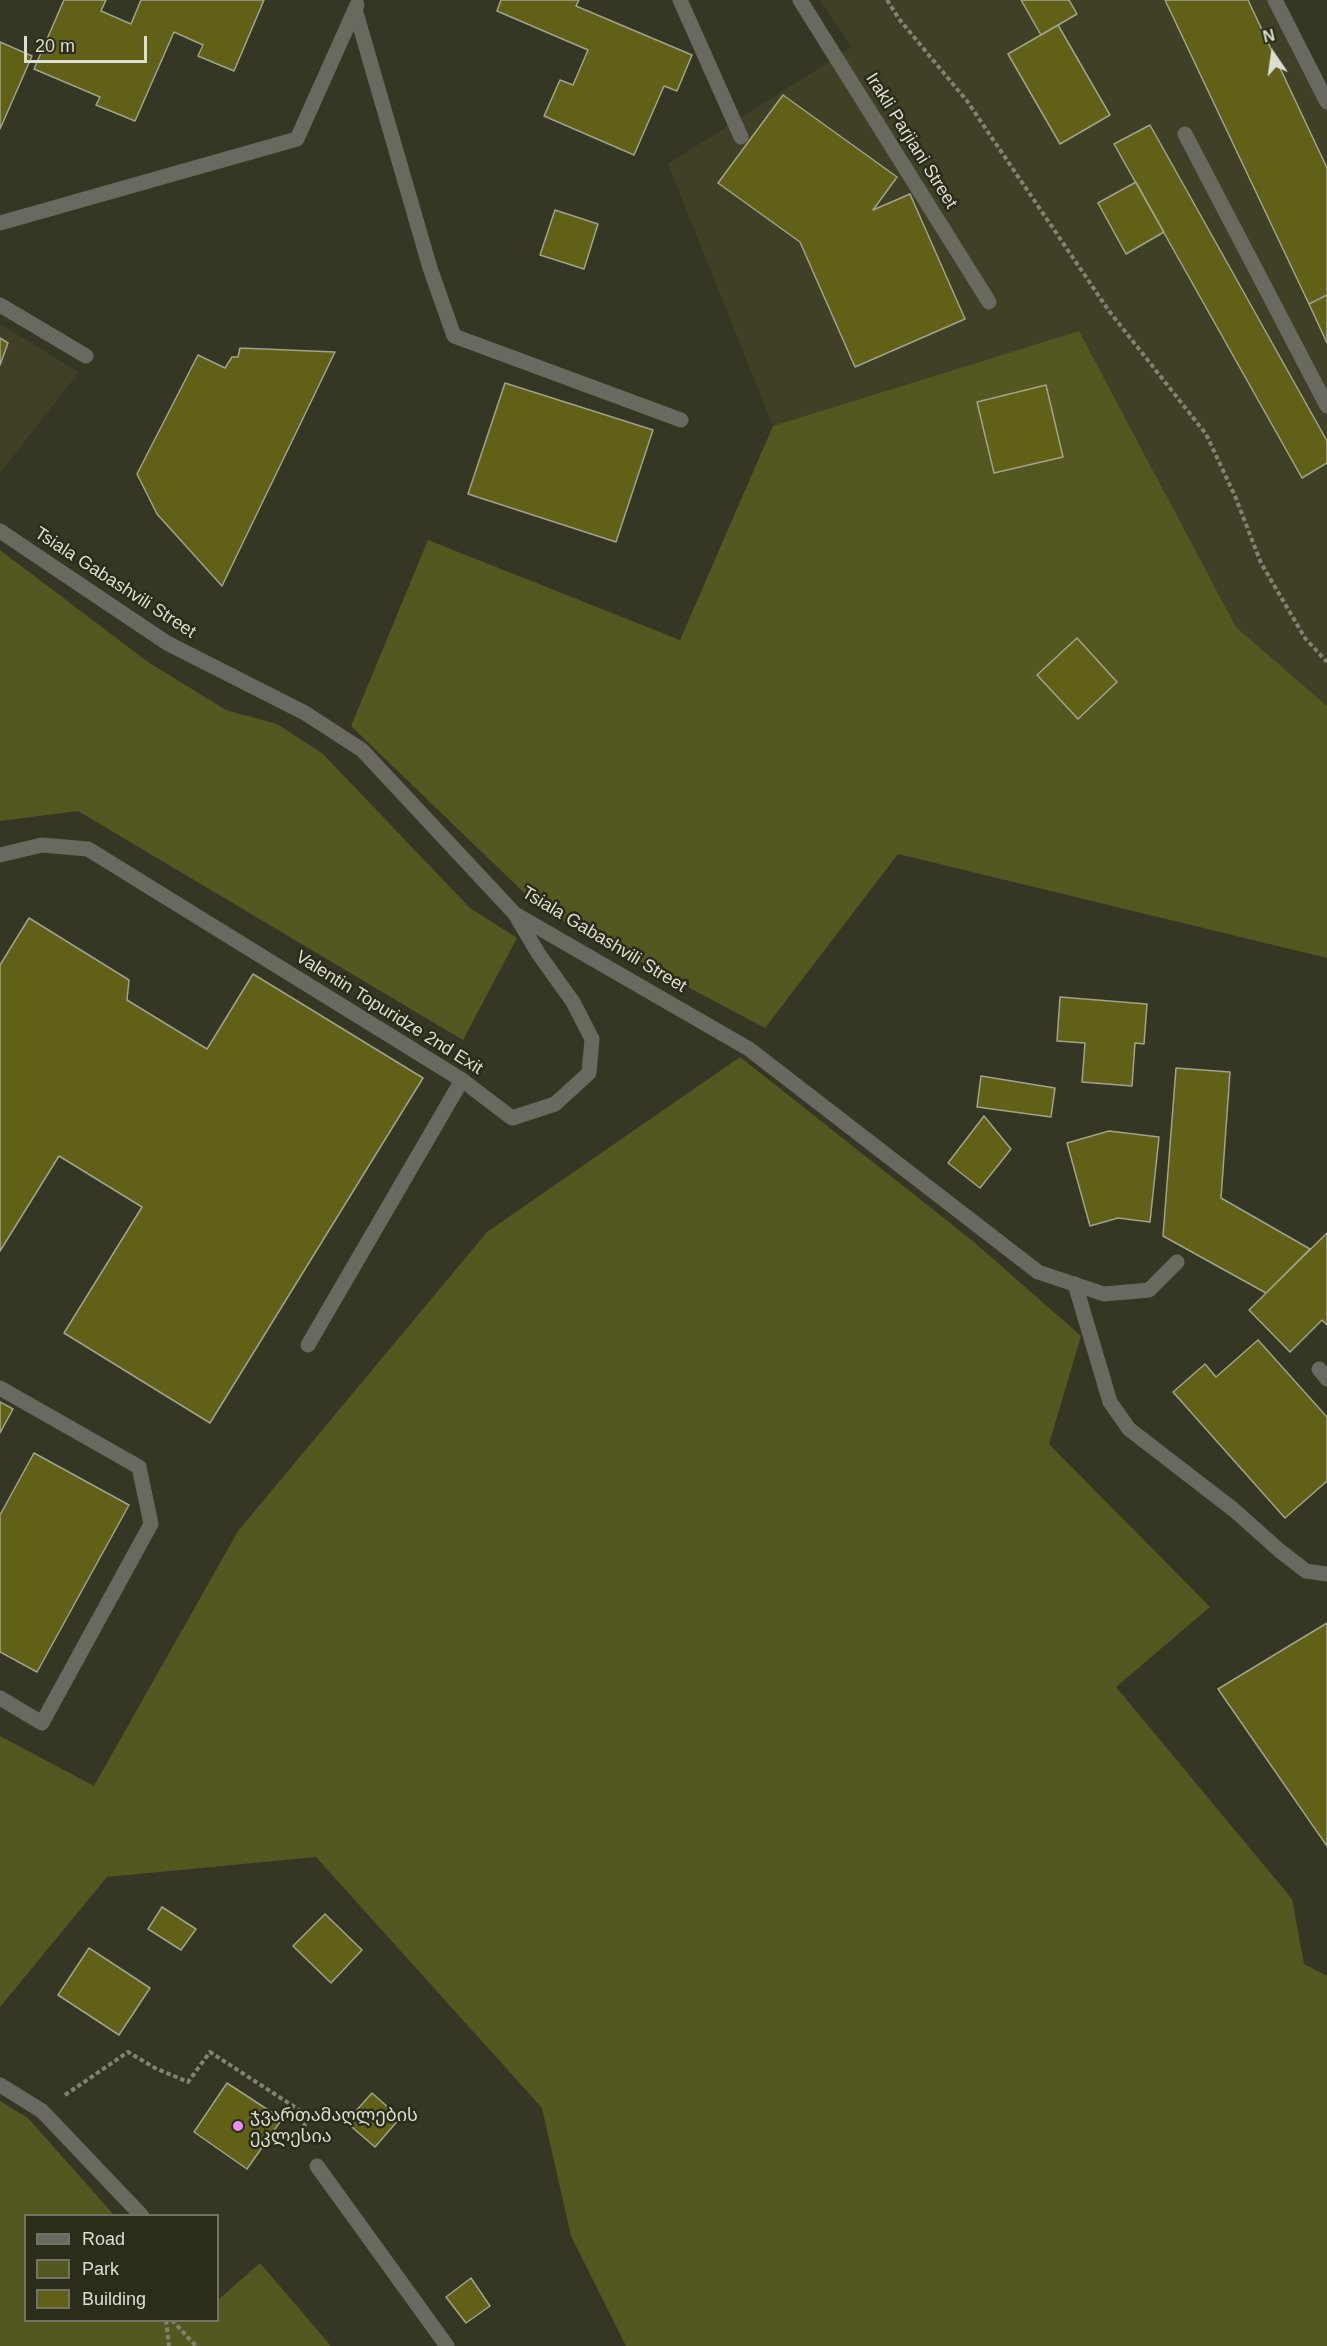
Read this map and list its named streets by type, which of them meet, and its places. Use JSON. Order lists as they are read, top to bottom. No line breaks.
{"streets":{"street":["Irakli Parjiani Street","Tsiala Gabashvili Street","Valentin Topuridze 2nd Exit"]},"crossings":[["Tsiala Gabashvili Street","Valentin Topuridze 2nd Exit"]],"places":["ჯვართამაღლების ეკლესია"],"legend":["Road","Park","Building"],"scale_bar":"20 m","north":"top"}
